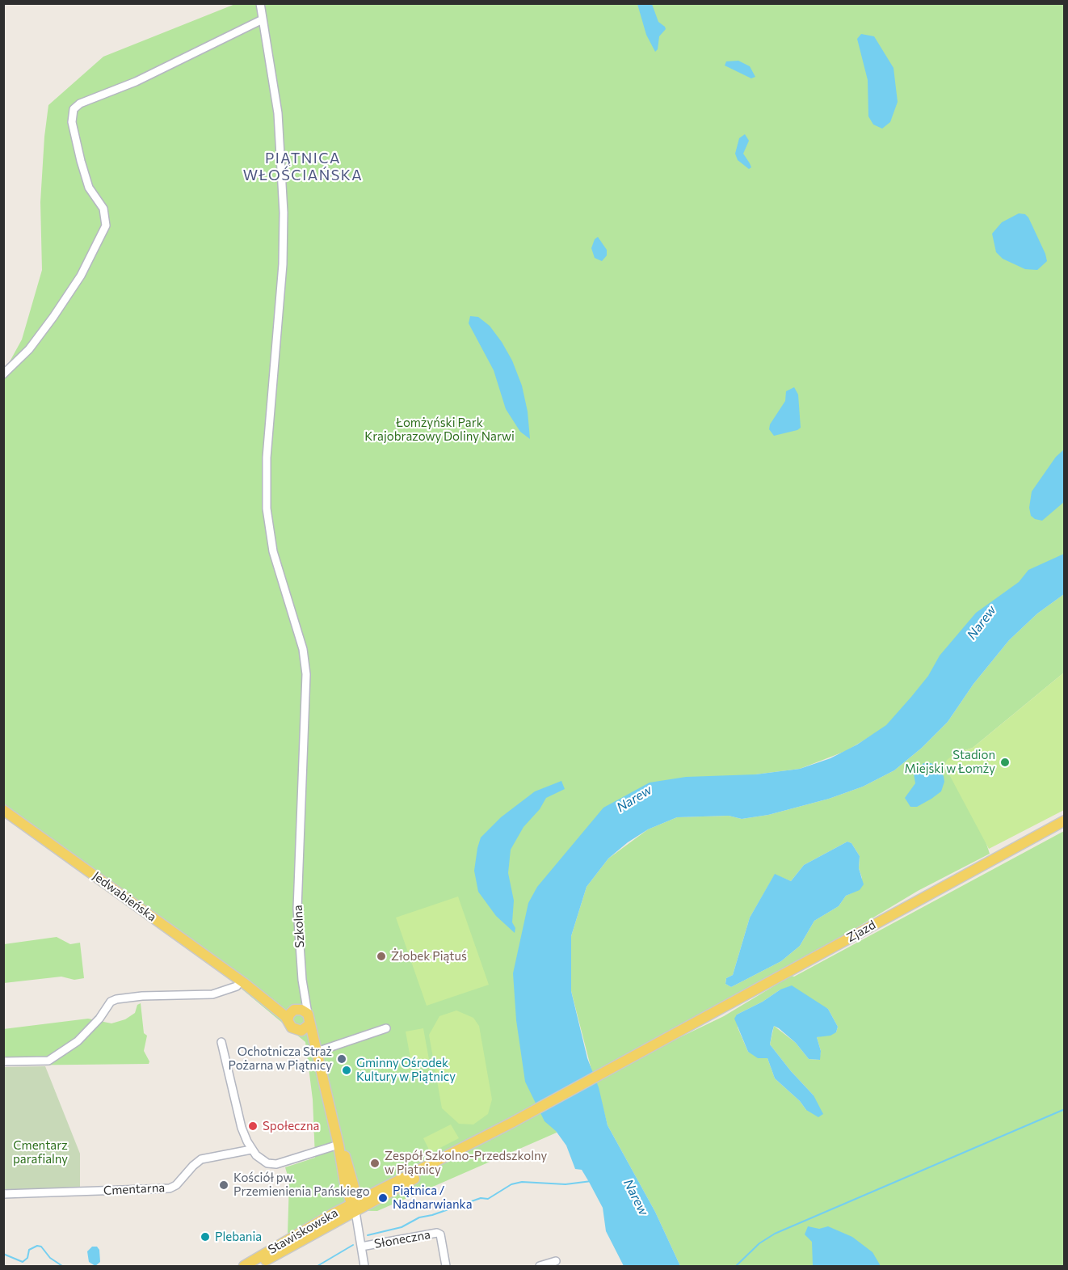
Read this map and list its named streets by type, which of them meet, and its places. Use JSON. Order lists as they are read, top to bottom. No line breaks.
{"streets":{"main road":["Jedwabieńska","Zjazd","Stawiskowska"],"street":["Szkolna","Cmentarna","Słoneczna"]},"crossings":[["Jedwabieńska","Szkolna"],["Zjazd","Stawiskowska"]],"districts":["PIĄTNICA WŁOŚCIAŃSKA"],"water":["Narew"],"parks":["Łomżyński Park Krajobrazowy Doliny Narwi","Cmentarz parafialny"],"places":["Stadion Miejski w Łomży","Żłobek Piątuś","Ochotnicza Straż Pożarna w Piątnicy","Gminny Ośrodek Kultury w Piątnicy","Społeczna","Zespół Szkolno-Przedszkolny w Piątnicy","Kościół pw. Przemienienia Pańskiego","Piątnica / Nadnarwianka","Plebania"]}
